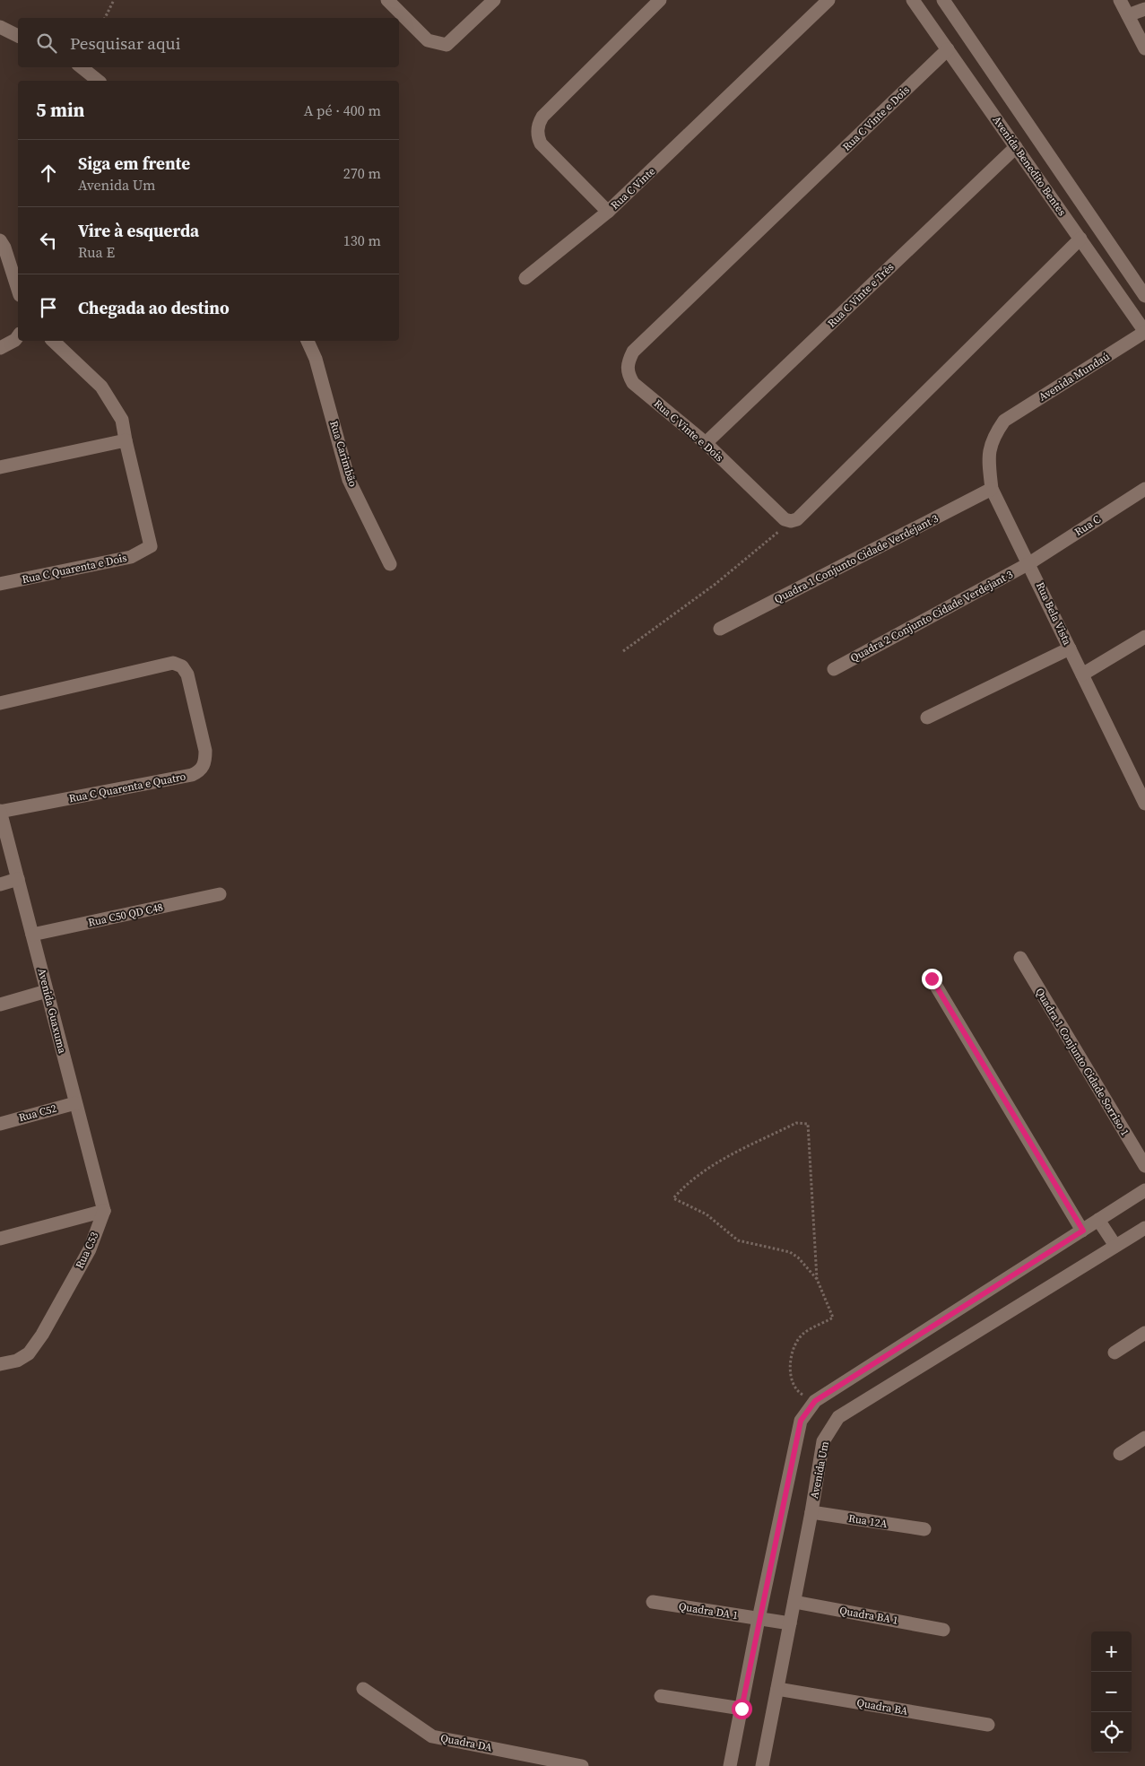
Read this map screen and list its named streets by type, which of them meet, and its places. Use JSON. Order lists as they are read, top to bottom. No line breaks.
{"streets":{"street":["Rua C Vinte e Dois","Avenida Benedito Bentes","Rua C Vinte","Rua C Vinte e Três","Avenida Mundaú","Rua Carimbão","Rua C","Quadra 1 Conjunto Cidade Verdejant 3","Rua C Quarenta e Dois","Rua Bela Vista","Quadra 2 Conjunto Cidade Verdejant 3","Rua C Quarenta e Quatro","Rua C50 QD C48","Avenida Guaxuma","Quadra 1 Conjunto Cidade Sorriso 1","Rua C52","Rua C53","Avenida Um","Rua 12A","Quadra DA 1","Quadra BA 1","Quadra BA","Quadra DA"]},"crossings":[["Rua C Vinte e Dois","Avenida Benedito Bentes"],["Rua C Vinte e Dois","Rua C Vinte e Três"],["Avenida Benedito Bentes","Rua C Vinte e Três"],["Avenida Benedito Bentes","Avenida Mundaú"],["Avenida Mundaú","Rua Bela Vista"],["Rua C","Rua Bela Vista"],["Rua C","Quadra 2 Conjunto Cidade Verdejant 3"],["Quadra 1 Conjunto Cidade Verdejant 3","Rua Bela Vista"],["Rua Bela Vista","Quadra 2 Conjunto Cidade Verdejant 3"],["Rua C Quarenta e Quatro","Avenida Guaxuma"],["Rua C50 QD C48","Avenida Guaxuma"],["Avenida Guaxuma","Rua C52"],["Avenida Guaxuma","Rua C53"],["Avenida Um","Rua 12A"],["Avenida Um","Quadra DA 1"],["Avenida Um","Quadra BA 1"],["Avenida Um","Quadra BA"]],"page":{"search":"Pesquisar aqui","heading":["5 min","A pé · 400 m"],"list":[["Siga em frente","Avenida Um","270 m"],["Vire à esquerda","Rua E","130 m"],"Chegada ao destino"],"map_buttons":["+","−"]}}
